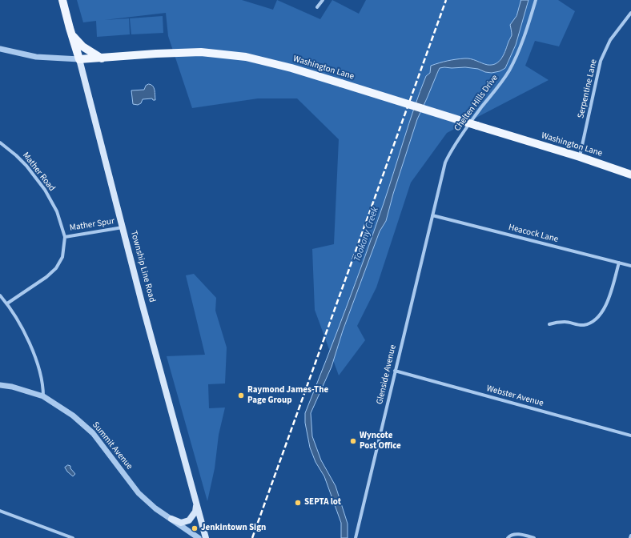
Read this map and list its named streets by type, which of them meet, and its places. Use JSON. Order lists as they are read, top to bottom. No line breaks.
{"streets":{"main road":["Washington Lane","Township Line Road"],"street":["Serpentine Lane","Chelten Hills Drive","Mather Road","Mather Spur","Heacock Lane","Glenside Avenue","Webster Avenue","Summit Avenue"]},"crossings":[["Washington Lane","Serpentine Lane"],["Washington Lane","Township Line Road"],["Chelten Hills Drive","Heacock Lane"],["Chelten Hills Drive","Glenside Avenue"],["Mather Road","Mather Spur"],["Mather Spur","Township Line Road"],["Heacock Lane","Glenside Avenue"],["Glenside Avenue","Webster Avenue"]],"water":["Tookany Creek"],"places":["Raymond James-The Page Group","Wyncote Post Office","SEPTA lot","Jenkintown Sign"]}
